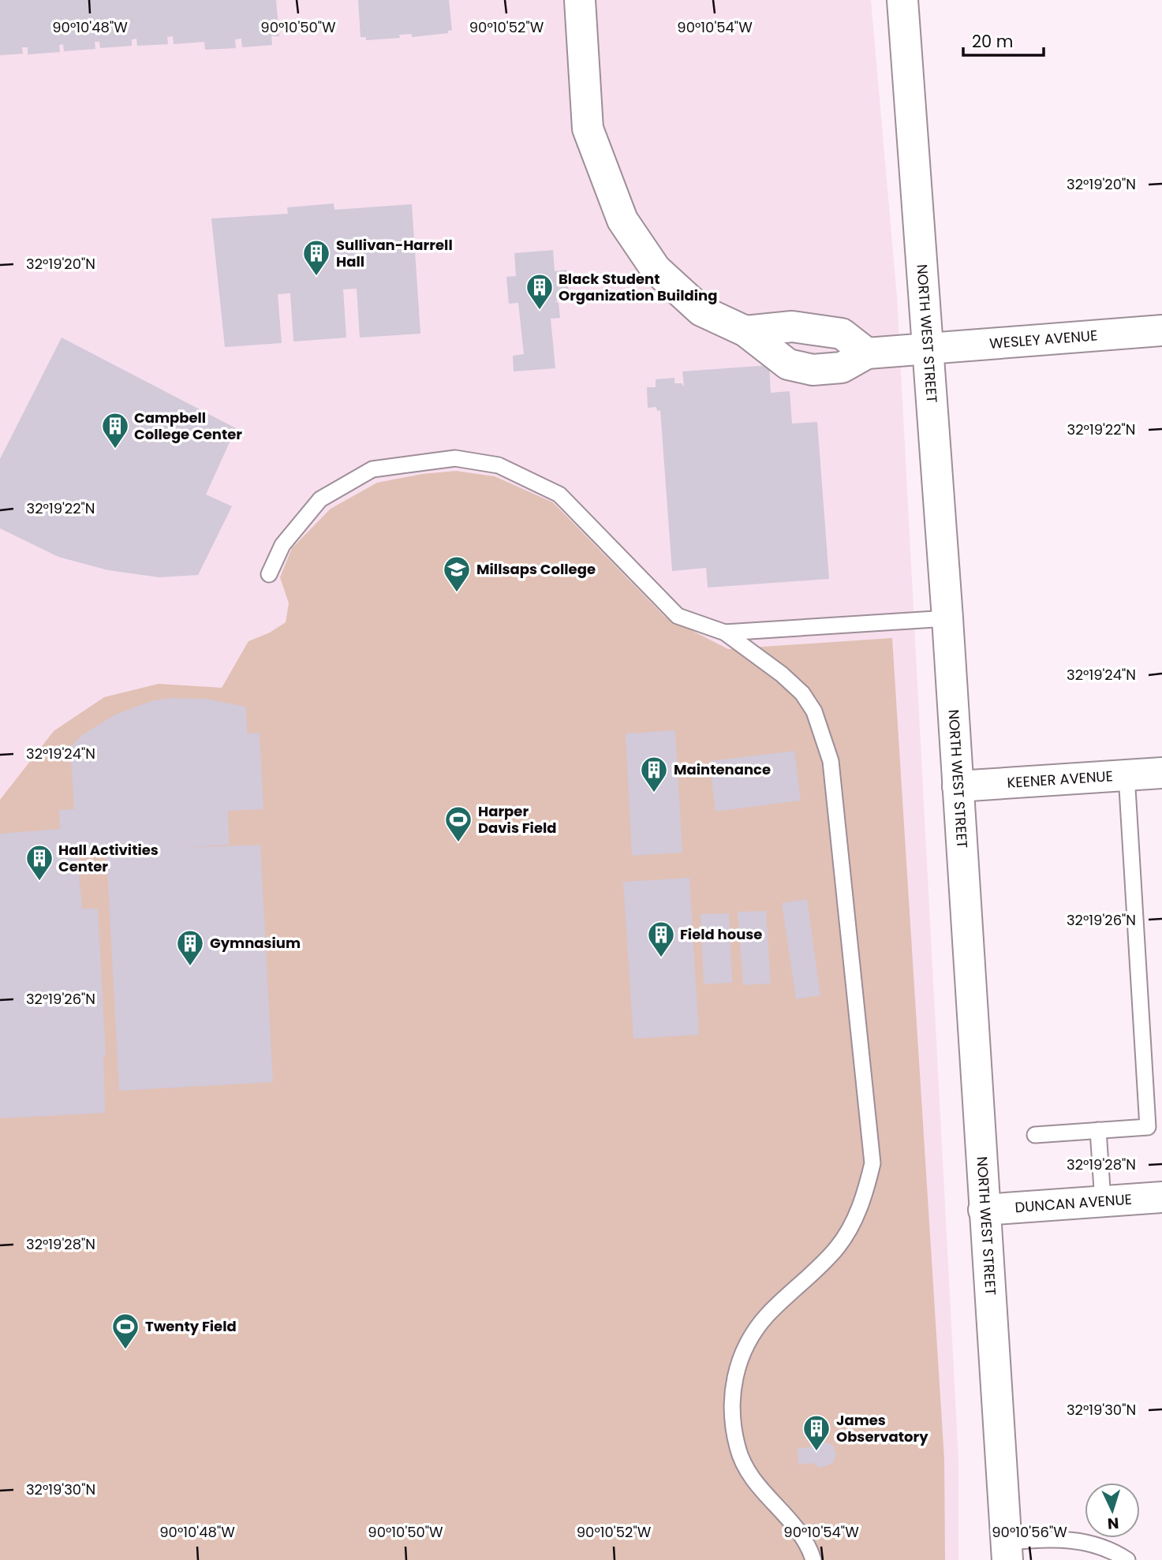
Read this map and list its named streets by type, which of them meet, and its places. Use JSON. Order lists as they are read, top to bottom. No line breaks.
{"streets":{"street":["NORTH WEST STREET","WESLEY AVENUE","KEENER AVENUE","DUNCAN AVENUE"]},"crossings":[["NORTH WEST STREET","WESLEY AVENUE"],["NORTH WEST STREET","KEENER AVENUE"],["NORTH WEST STREET","DUNCAN AVENUE"]],"places":{"building":["Sullivan-Harrell Hall","Black Student Organization Building","Campbell College Center","Maintenance","Hall Activities Center","Field house","Gymnasium","James Observatory"],"school or university":["Millsaps College"],"sports":["Harper Davis Field","Twenty Field"]},"scale_bar":"20 m","north":"bottom","coordinates":["90°10'48\"W","90°10'50\"W","90°10'52\"W","90°10'54\"W","32°19'20\"N","32°19'22\"N","32°19'24\"N","32°19'26\"N","32°19'28\"N","32°19'30\"N","90°10'56\"W"]}
